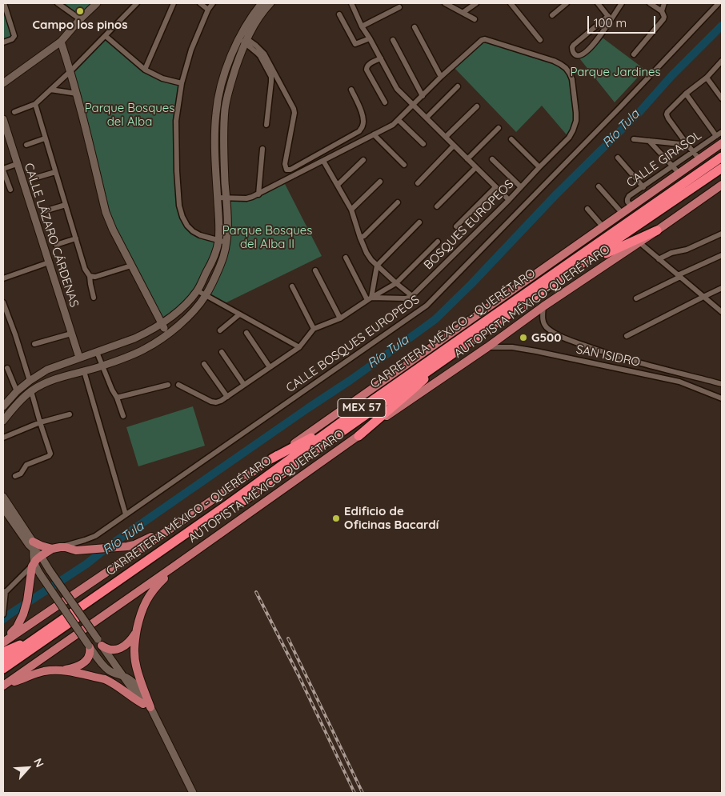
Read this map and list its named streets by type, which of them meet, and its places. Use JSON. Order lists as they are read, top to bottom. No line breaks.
{"streets":{"highway":["CARRETERA MÉXICO - QUERÉTARO","MEX 57"],"main road":["CALLE LÁZARO CÁRDENAS","AUTOPISTA MÉXICO-QUERÉTARO"],"street":["CALLE GIRASOL","BOSQUES EUROPEOS","CALLE BOSQUES EUROPEOS","SAN ISIDRO"]},"crossings":[["CALLE GIRASOL","AUTOPISTA MÉXICO-QUERÉTARO"],["AUTOPISTA MÉXICO-QUERÉTARO","SAN ISIDRO"]],"water":["Río Tula"],"parks":["Parque Jardines","Parque Bosques del Alba","Parque Bosques del Alba II"],"places":["Campo los pinos","G500","Edificio de Oficinas Bacardí"],"scale_bar":"100 m","north":"top right"}
